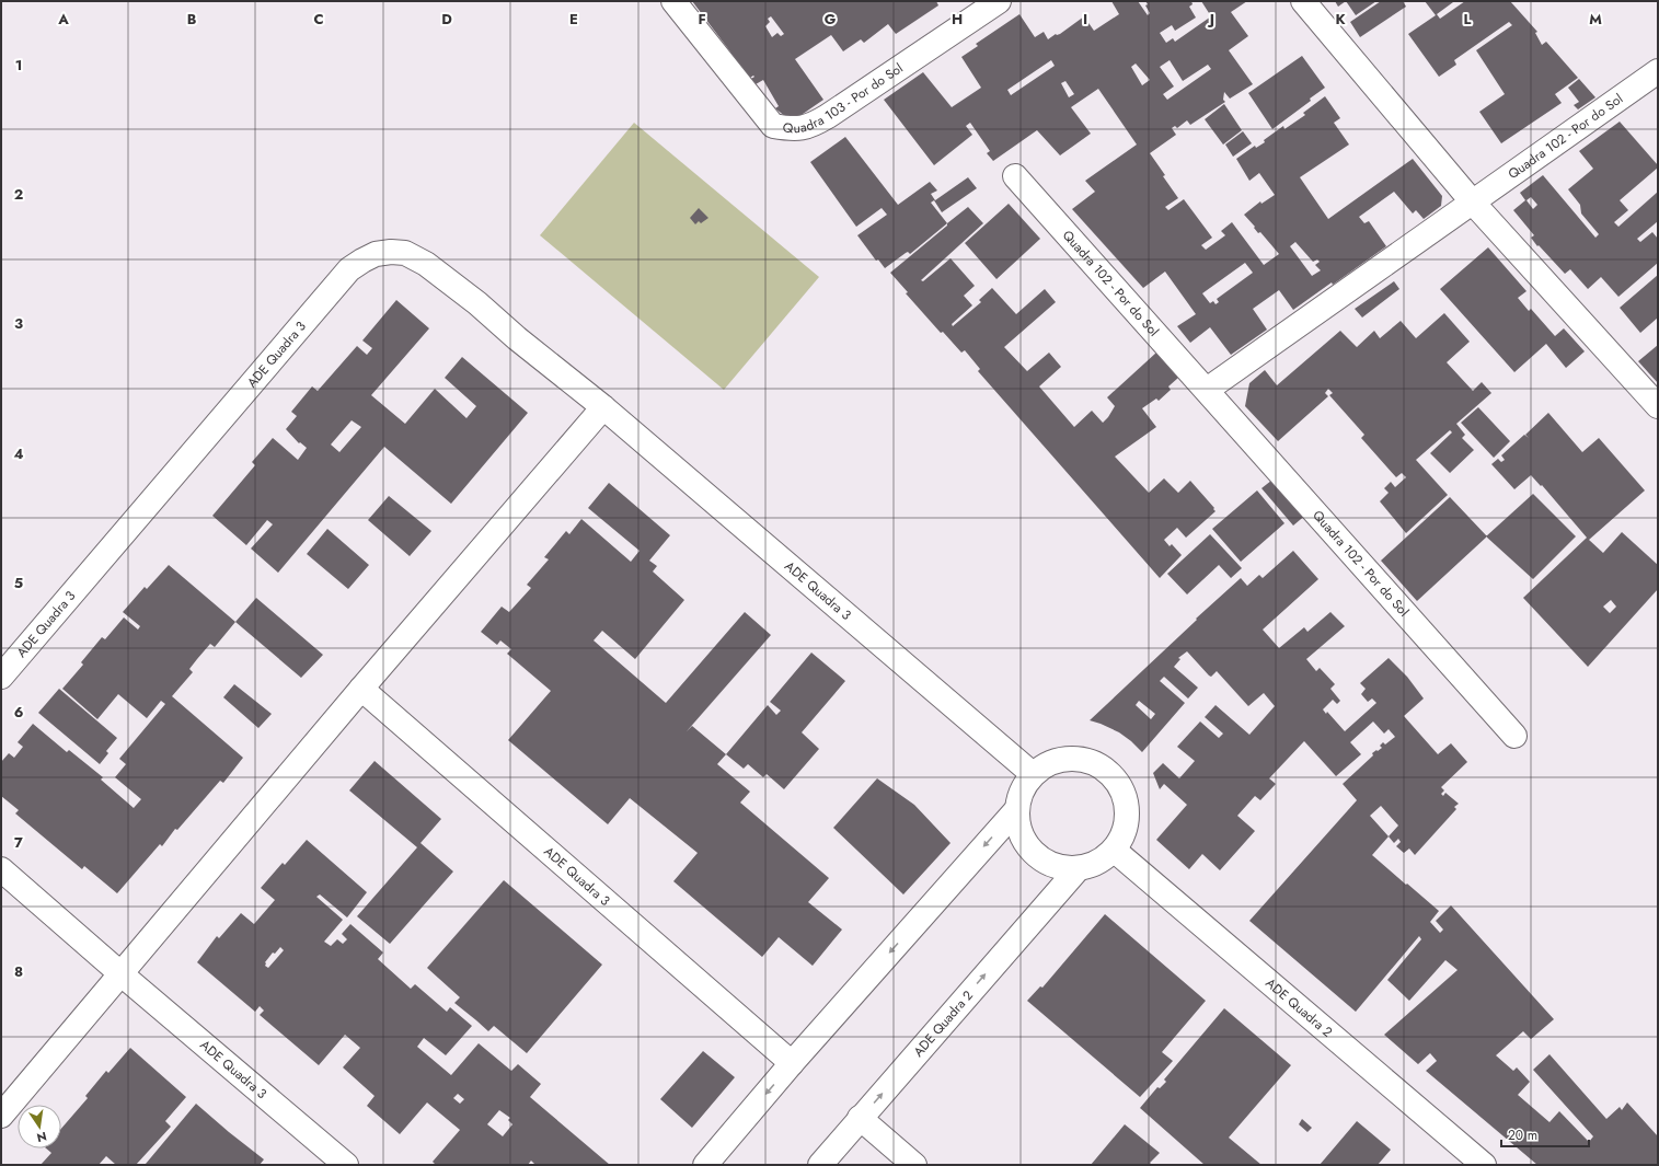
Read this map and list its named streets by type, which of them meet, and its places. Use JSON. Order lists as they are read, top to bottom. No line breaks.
{"streets":{"street":["Quadra 103 - Por do Sol","Quadra 102 - Por do Sol","ADE Quadra 3","ADE Quadra 2"]},"crossings":[["ADE Quadra 3","ADE Quadra 2"]],"scale_bar":"20 m","north":"bottom","grid":{"columns":["A","B","C","D","E","F","G","H","I","J","K","L","M"],"rows":["1","2","3","4","5","6","7","8"]}}
